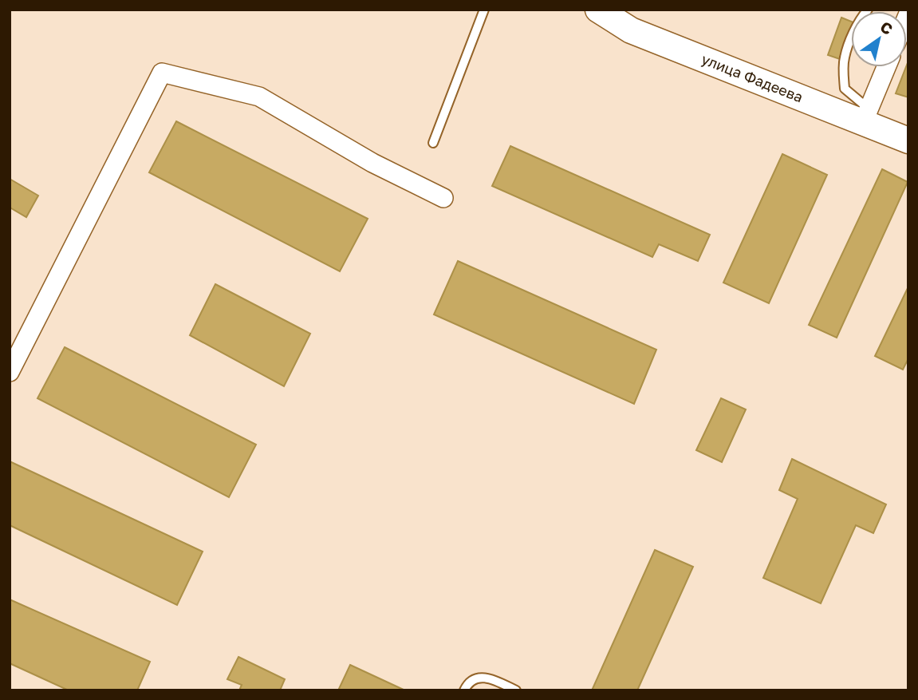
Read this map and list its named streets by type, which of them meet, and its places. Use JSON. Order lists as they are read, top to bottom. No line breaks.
{"streets":{"main road":["улица Фадеева"]},"north":"top right"}
